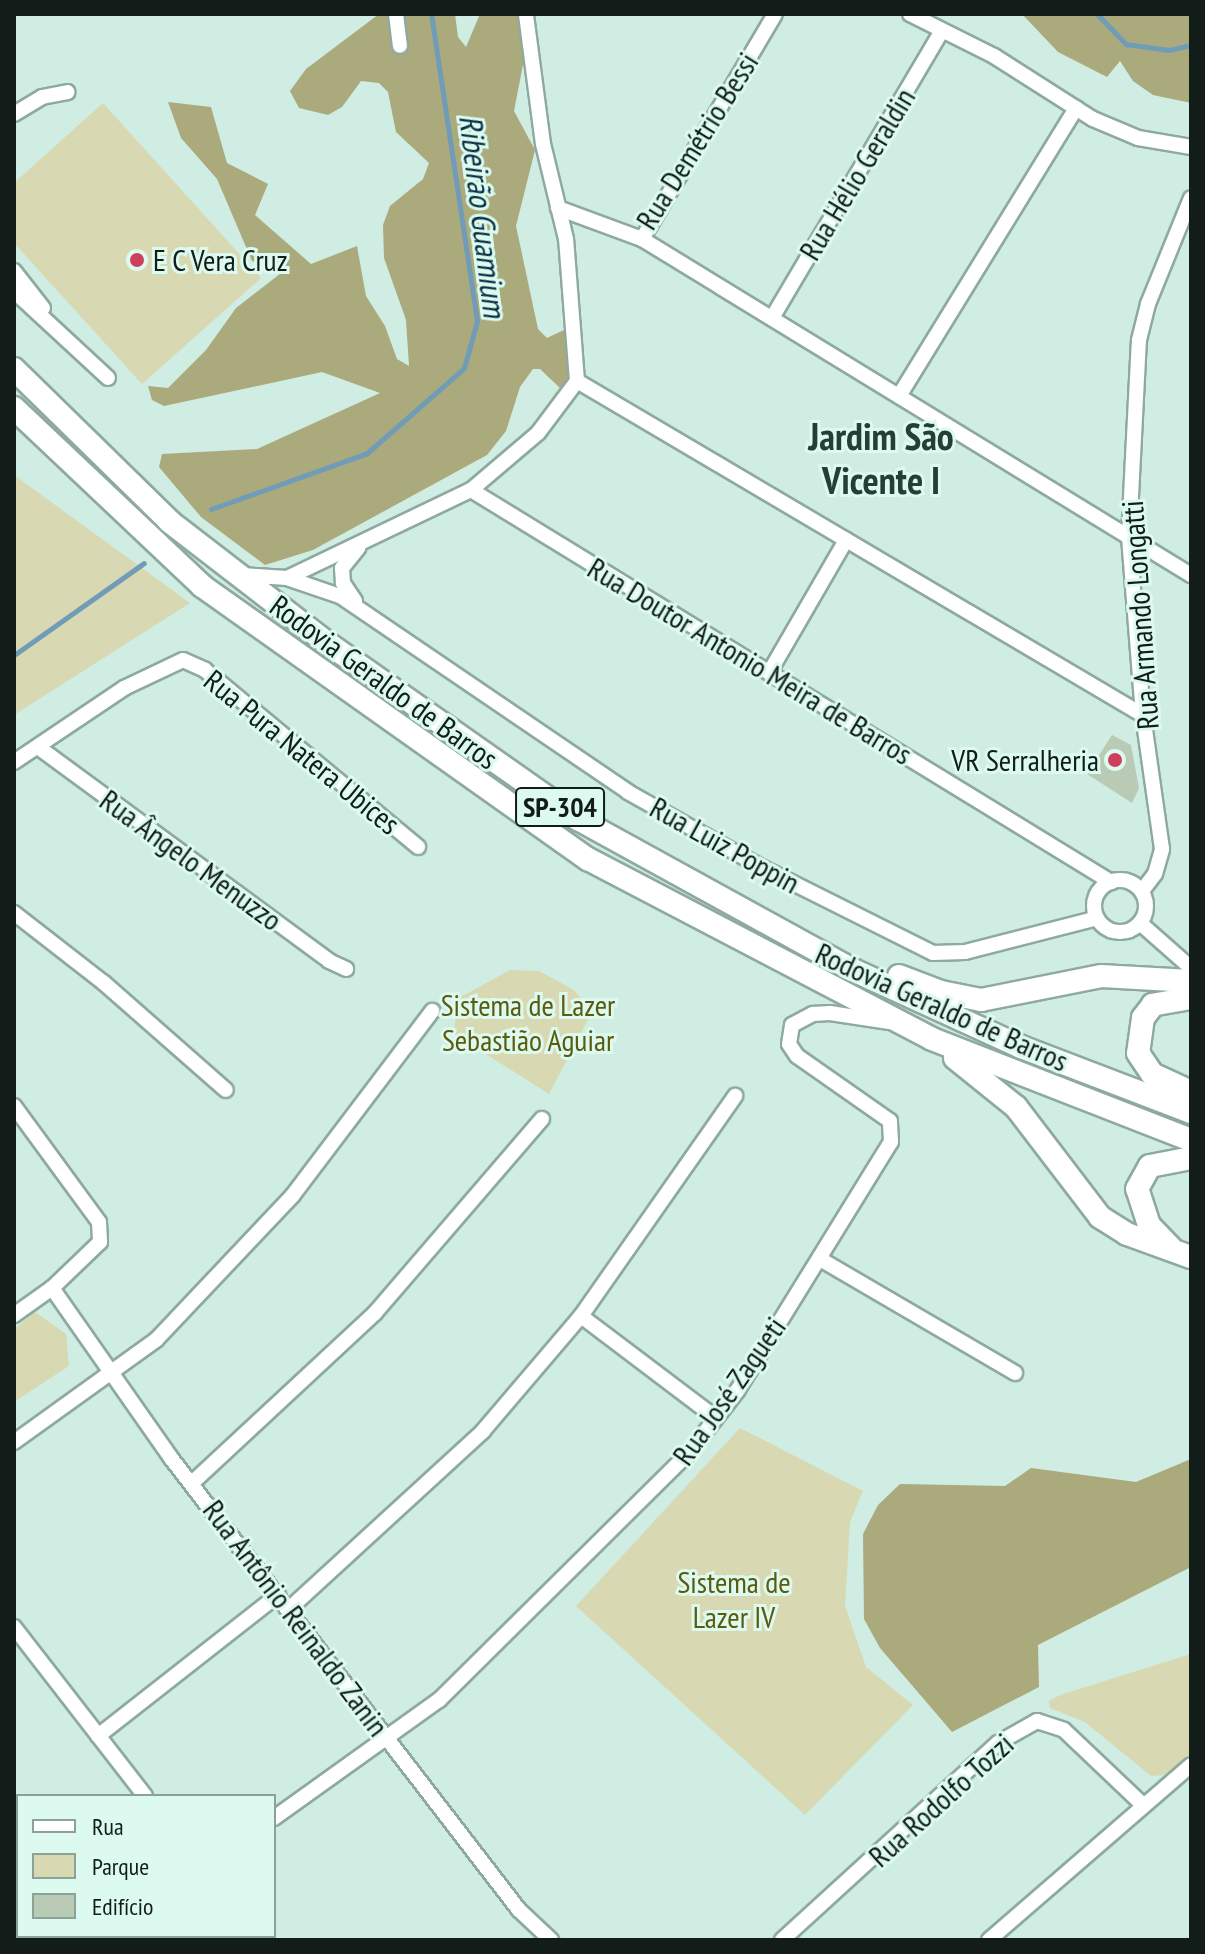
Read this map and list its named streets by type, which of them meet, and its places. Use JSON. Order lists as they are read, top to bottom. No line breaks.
{"streets":{"highway":["Rodovia Geraldo de Barros","SP-304"],"street":["Rua Demétrio Bessi","Rua Hélio Geraldin","Rua Armando Longatti","Rua Doutor Antonio Meira de Barros","Rua Pura Natera Ubices","Rua Luiz Poppin","Rua Ângelo Menuzzo","Rua José Zagueti","Rua Antônio Reinaldo Zanin","Rua Rodolfo Tozzi"]},"crossings":[["Rua Armando Longatti","Rua Doutor Antonio Meira de Barros"],["Rua Armando Longatti","Rua Luiz Poppin"],["Rua Doutor Antonio Meira de Barros","Rua Luiz Poppin"],["Rodovia Geraldo de Barros","Rua José Zagueti"],["Rua Pura Natera Ubices","Rua Ângelo Menuzzo"],["Rua José Zagueti","Rua Antônio Reinaldo Zanin"]],"districts":["Jardim São Vicente I"],"water":["Ribeirão Guamium"],"parks":["Sistema de Lazer Sebastião Aguiar","Sistema de Lazer IV"],"places":["E C Vera Cruz","VR Serralheria"],"legend":["Rua","Parque","Edifício"]}
